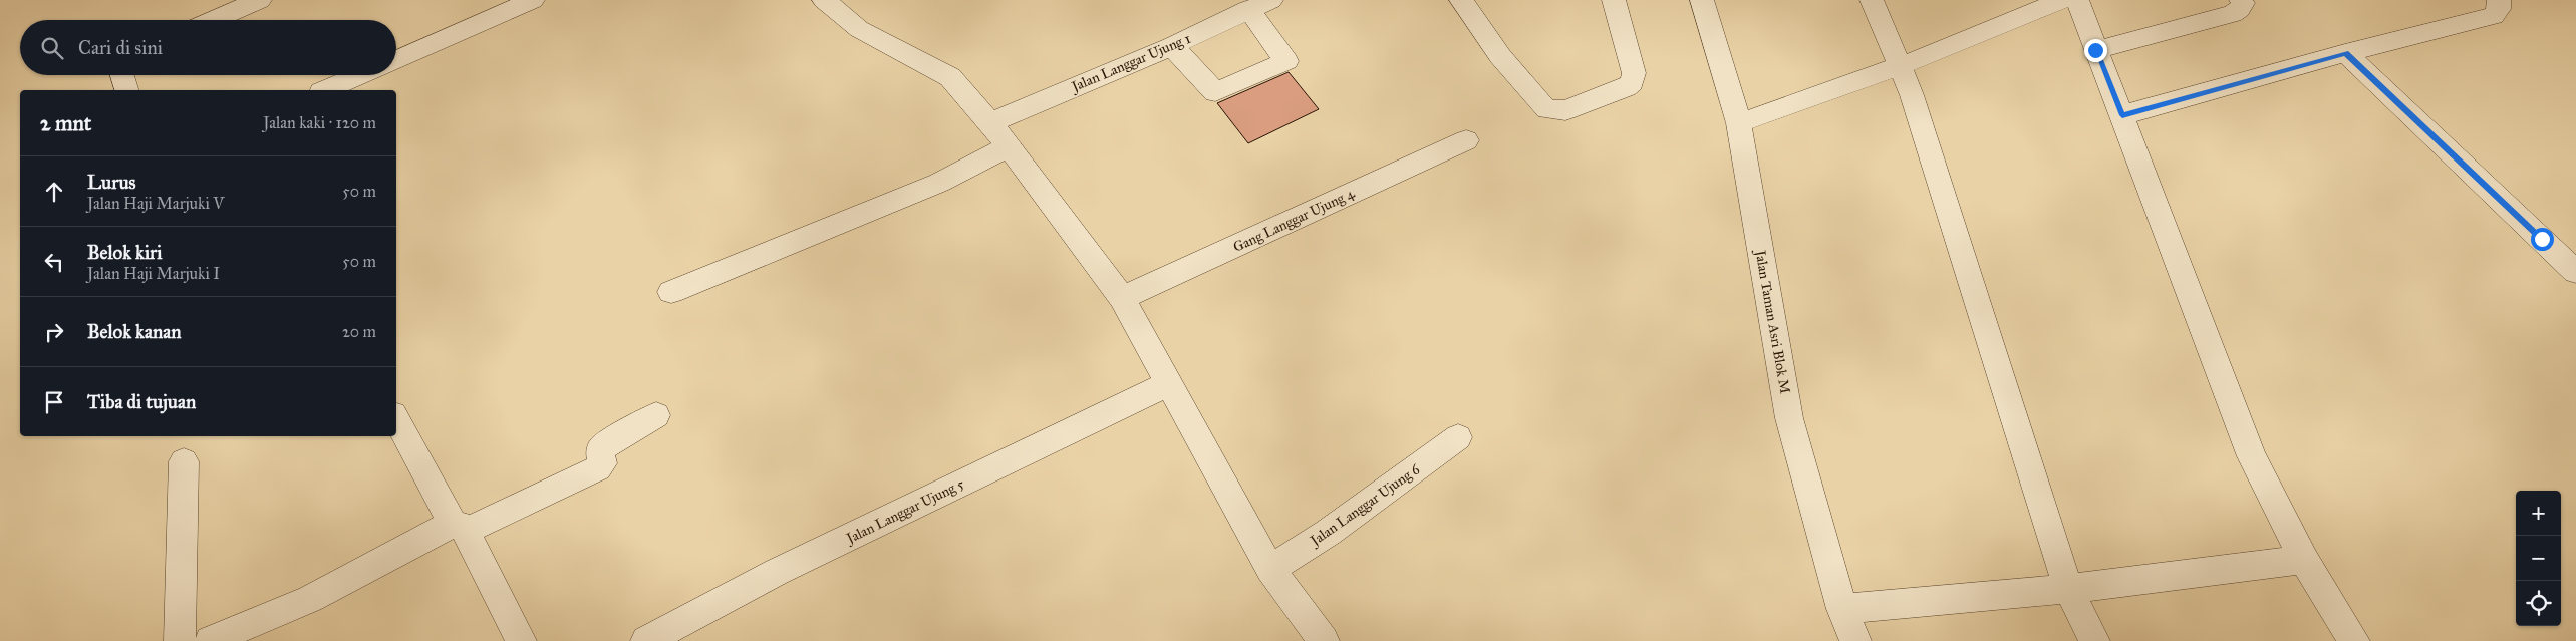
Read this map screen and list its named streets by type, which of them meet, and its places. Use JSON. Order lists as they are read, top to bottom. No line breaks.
{"streets":{"street":["Jalan Langgar Ujung 1","Gang Langgar Ujung 4","Jalan Taman Asri Blok M","Jalan Langgar Ujung 6","Jalan Langgar Ujung 5"]},"page":{"search":"Cari di sini","heading":["2 mnt","Jalan kaki · 120 m"],"list":[["Lurus","Jalan Haji Marjuki V","50 m"],["Belok kiri","Jalan Haji Marjuki I","50 m"],["Belok kanan","20 m"],"Tiba di tujuan"],"map_buttons":["+","−"]}}
